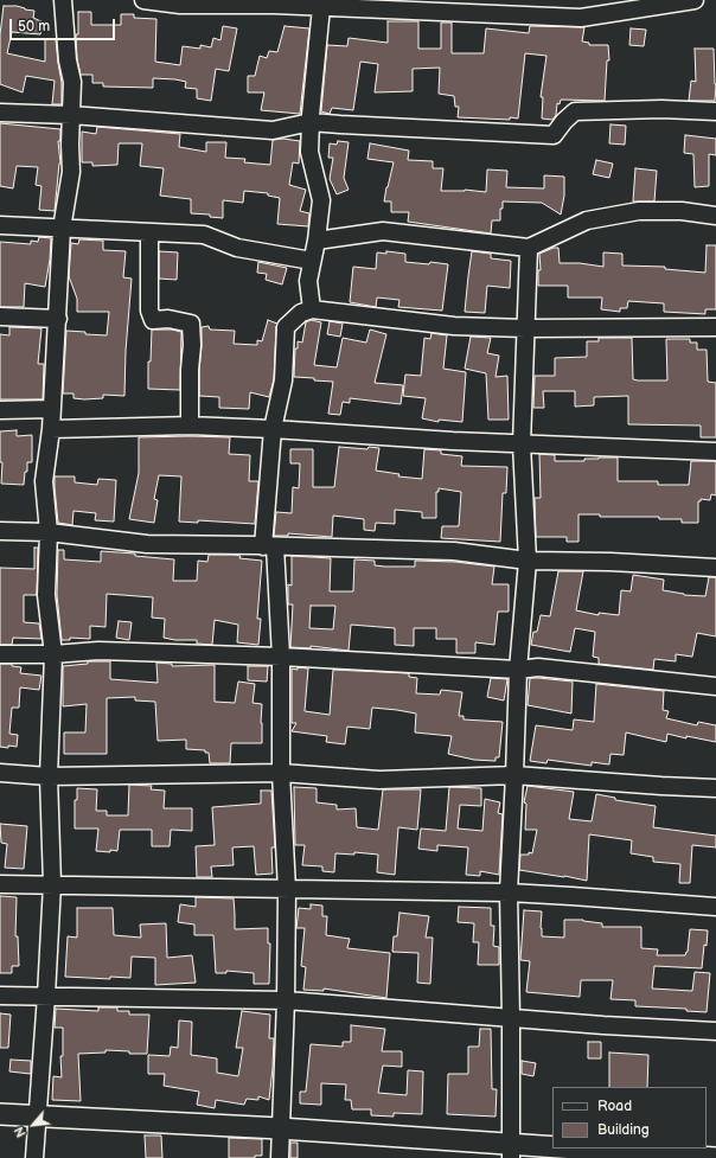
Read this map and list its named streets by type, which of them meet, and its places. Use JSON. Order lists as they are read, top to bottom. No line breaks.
{"legend":["Road","Building"],"scale_bar":"50 m","north":"bottom left"}
